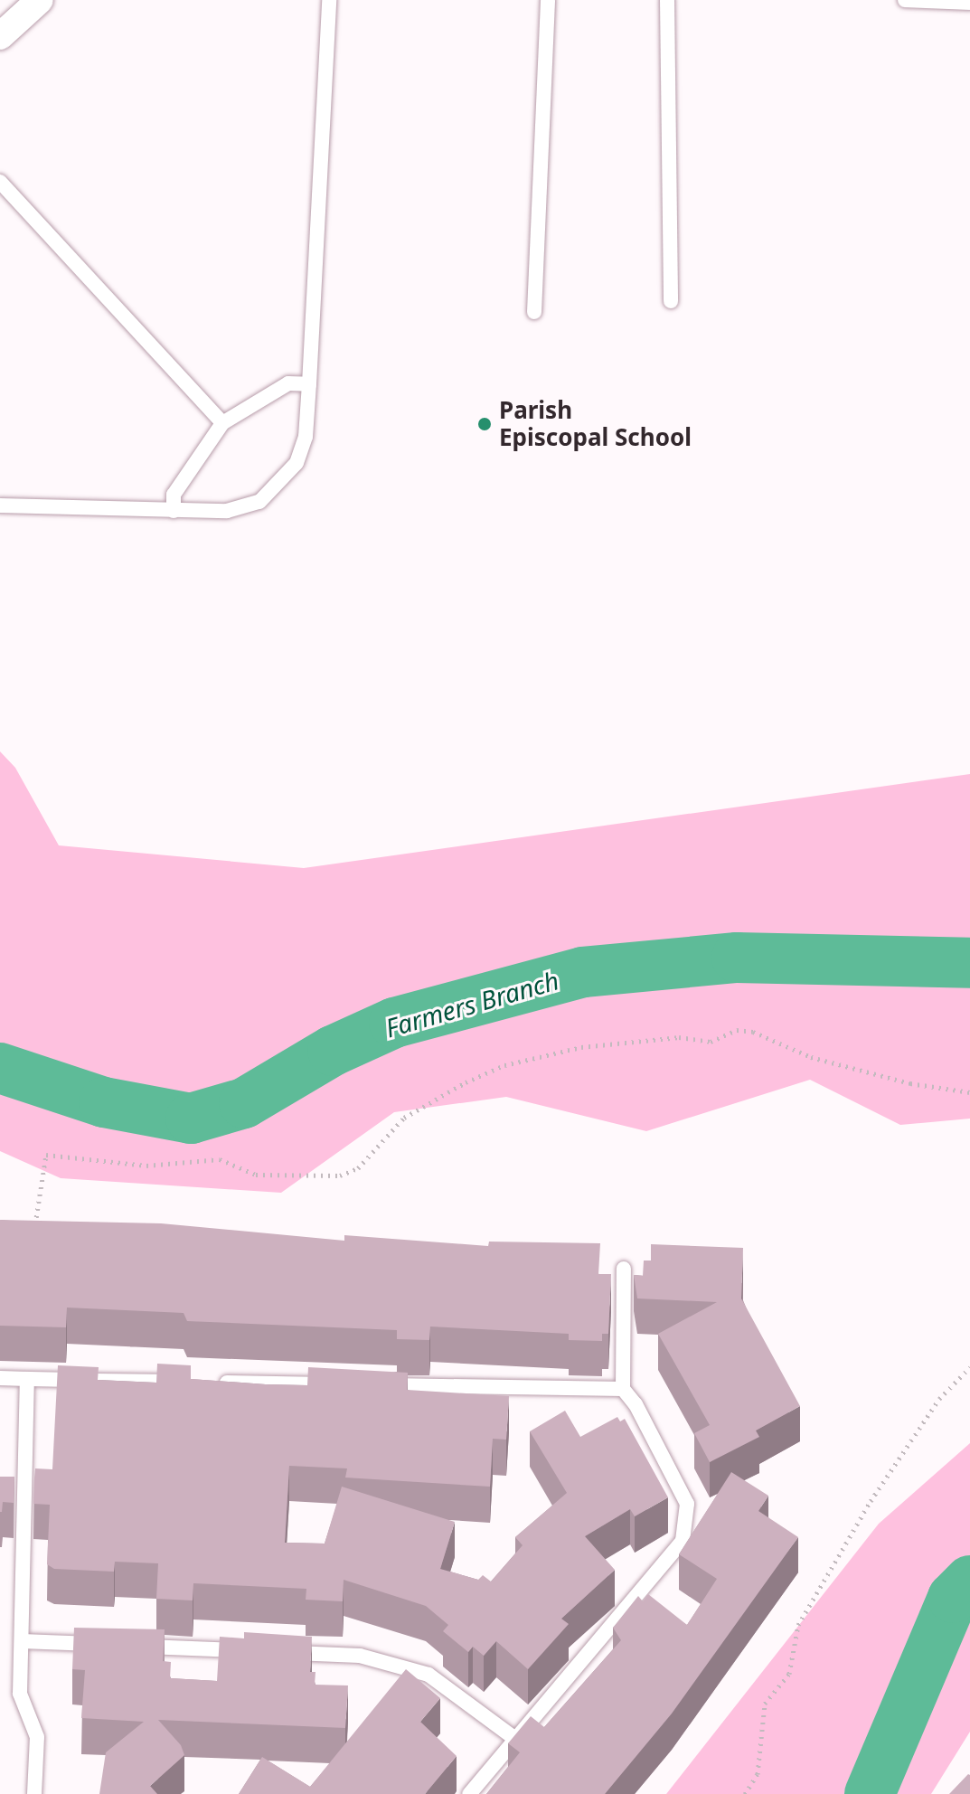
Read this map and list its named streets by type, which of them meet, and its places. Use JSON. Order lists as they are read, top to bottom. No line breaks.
{"water":["Farmers Branch"],"places":["Parish Episcopal School"]}
